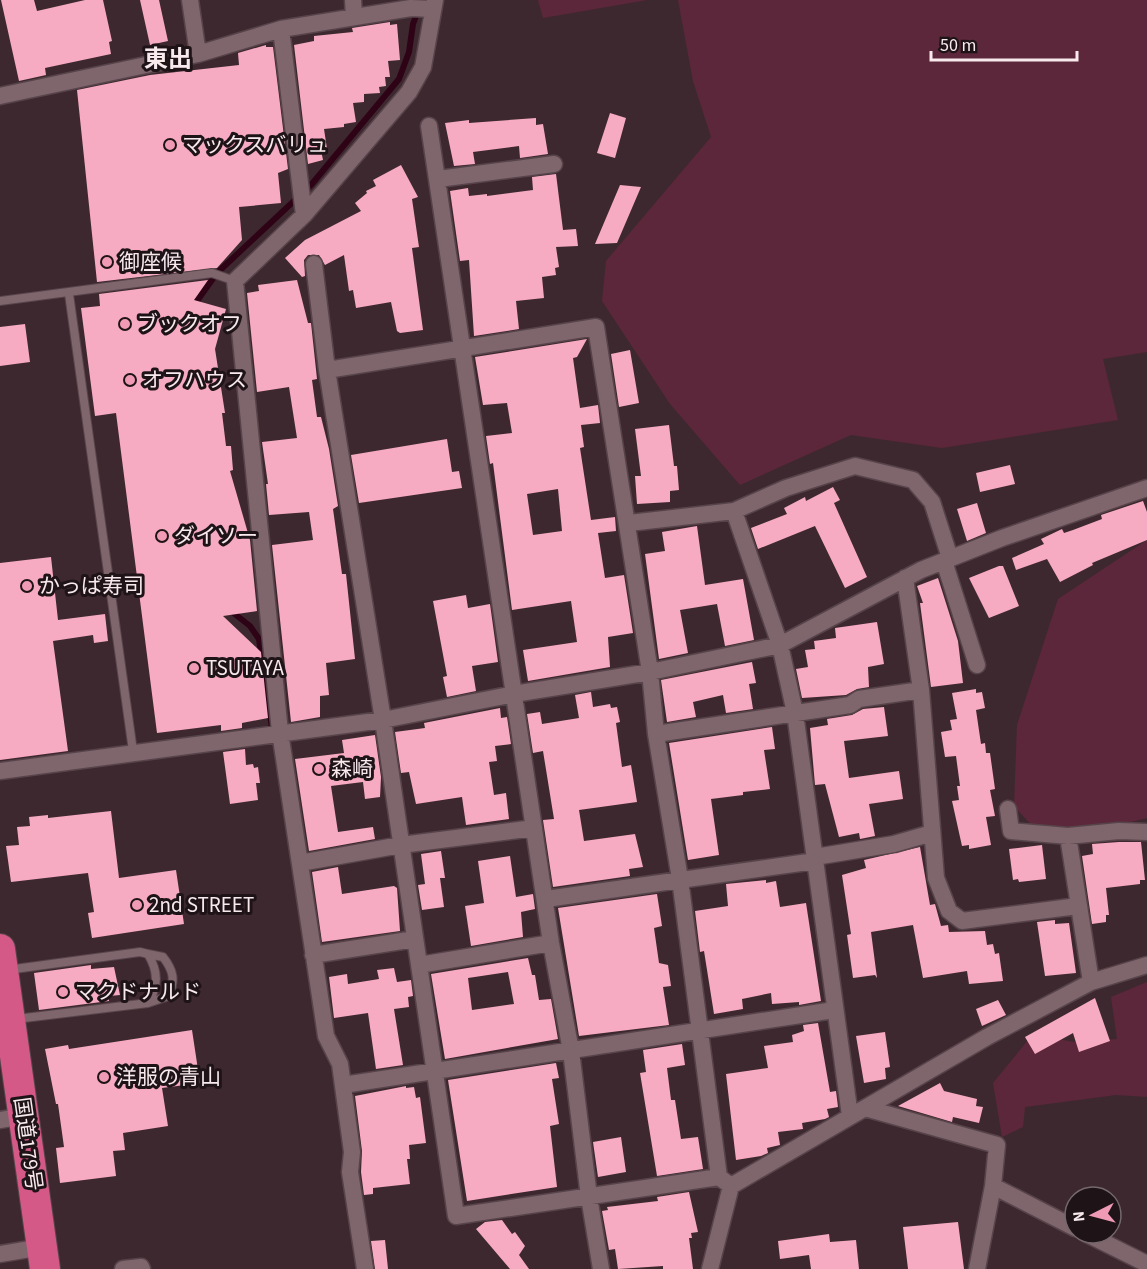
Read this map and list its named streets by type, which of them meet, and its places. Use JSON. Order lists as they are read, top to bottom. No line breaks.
{"streets":{"highway":["国道179号"]},"districts":["東出"],"places":["マックスバリュ","御座候","ブックオフ","オフハウス","ダイソー","かっぱ寿司","TSUTAYA","森崎","2nd STREET","マクドナルド","洋服の青山"],"scale_bar":"50 m","north":"left"}
